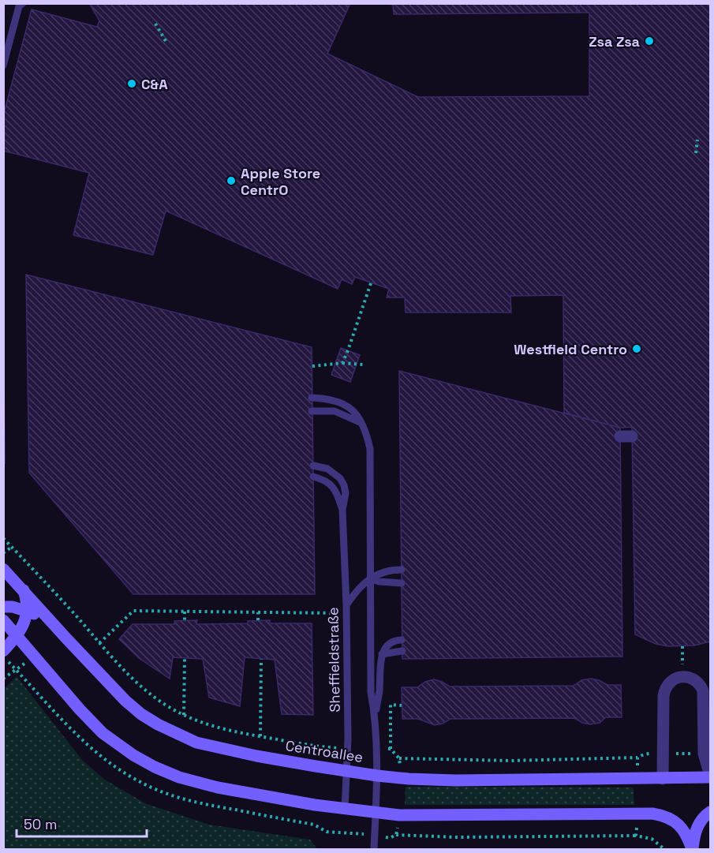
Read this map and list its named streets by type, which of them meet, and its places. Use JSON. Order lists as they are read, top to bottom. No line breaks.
{"streets":{"street":["Centroallee"],"lane":["Sheffieldstraße"]},"crossings":[["Sheffieldstraße","Centroallee"]],"places":["Zsa Zsa","C&A","Apple Store CentrO","Westfield Centro"],"scale_bar":"50 m"}
